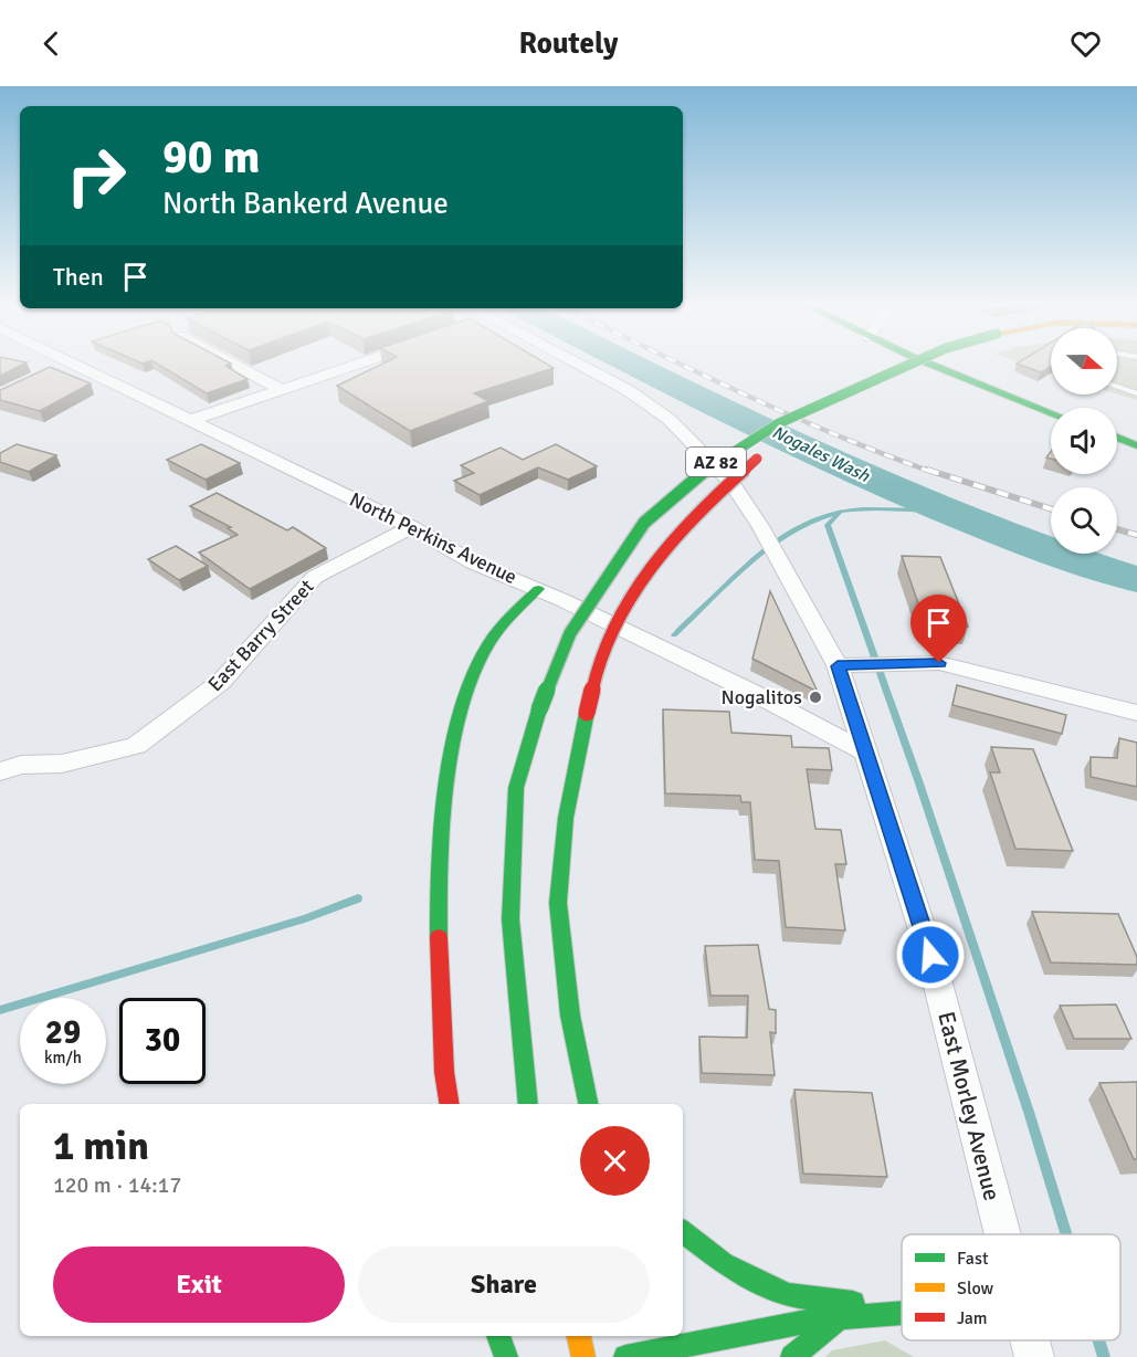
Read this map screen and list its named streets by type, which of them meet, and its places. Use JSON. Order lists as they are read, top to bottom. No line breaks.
{"streets":{"main road":["AZ 82"],"street":["North Perkins Avenue","East Barry Street","East Morley Avenue"]},"crossings":[["North Perkins Avenue","East Barry Street"],["North Perkins Avenue","East Morley Avenue"]],"water":["Nogales Wash"],"places":["Nogalitos"],"legend":["Fast","Slow","Jam"],"north":"right","page":{"header":"Routely","turn":["90 m","North Bankerd Avenue"],"then":"Then","speed":"29 km/h","limit":"30","heading":["1 min","120 m · 14:17"],"buttons":["Exit","Share"]}}
